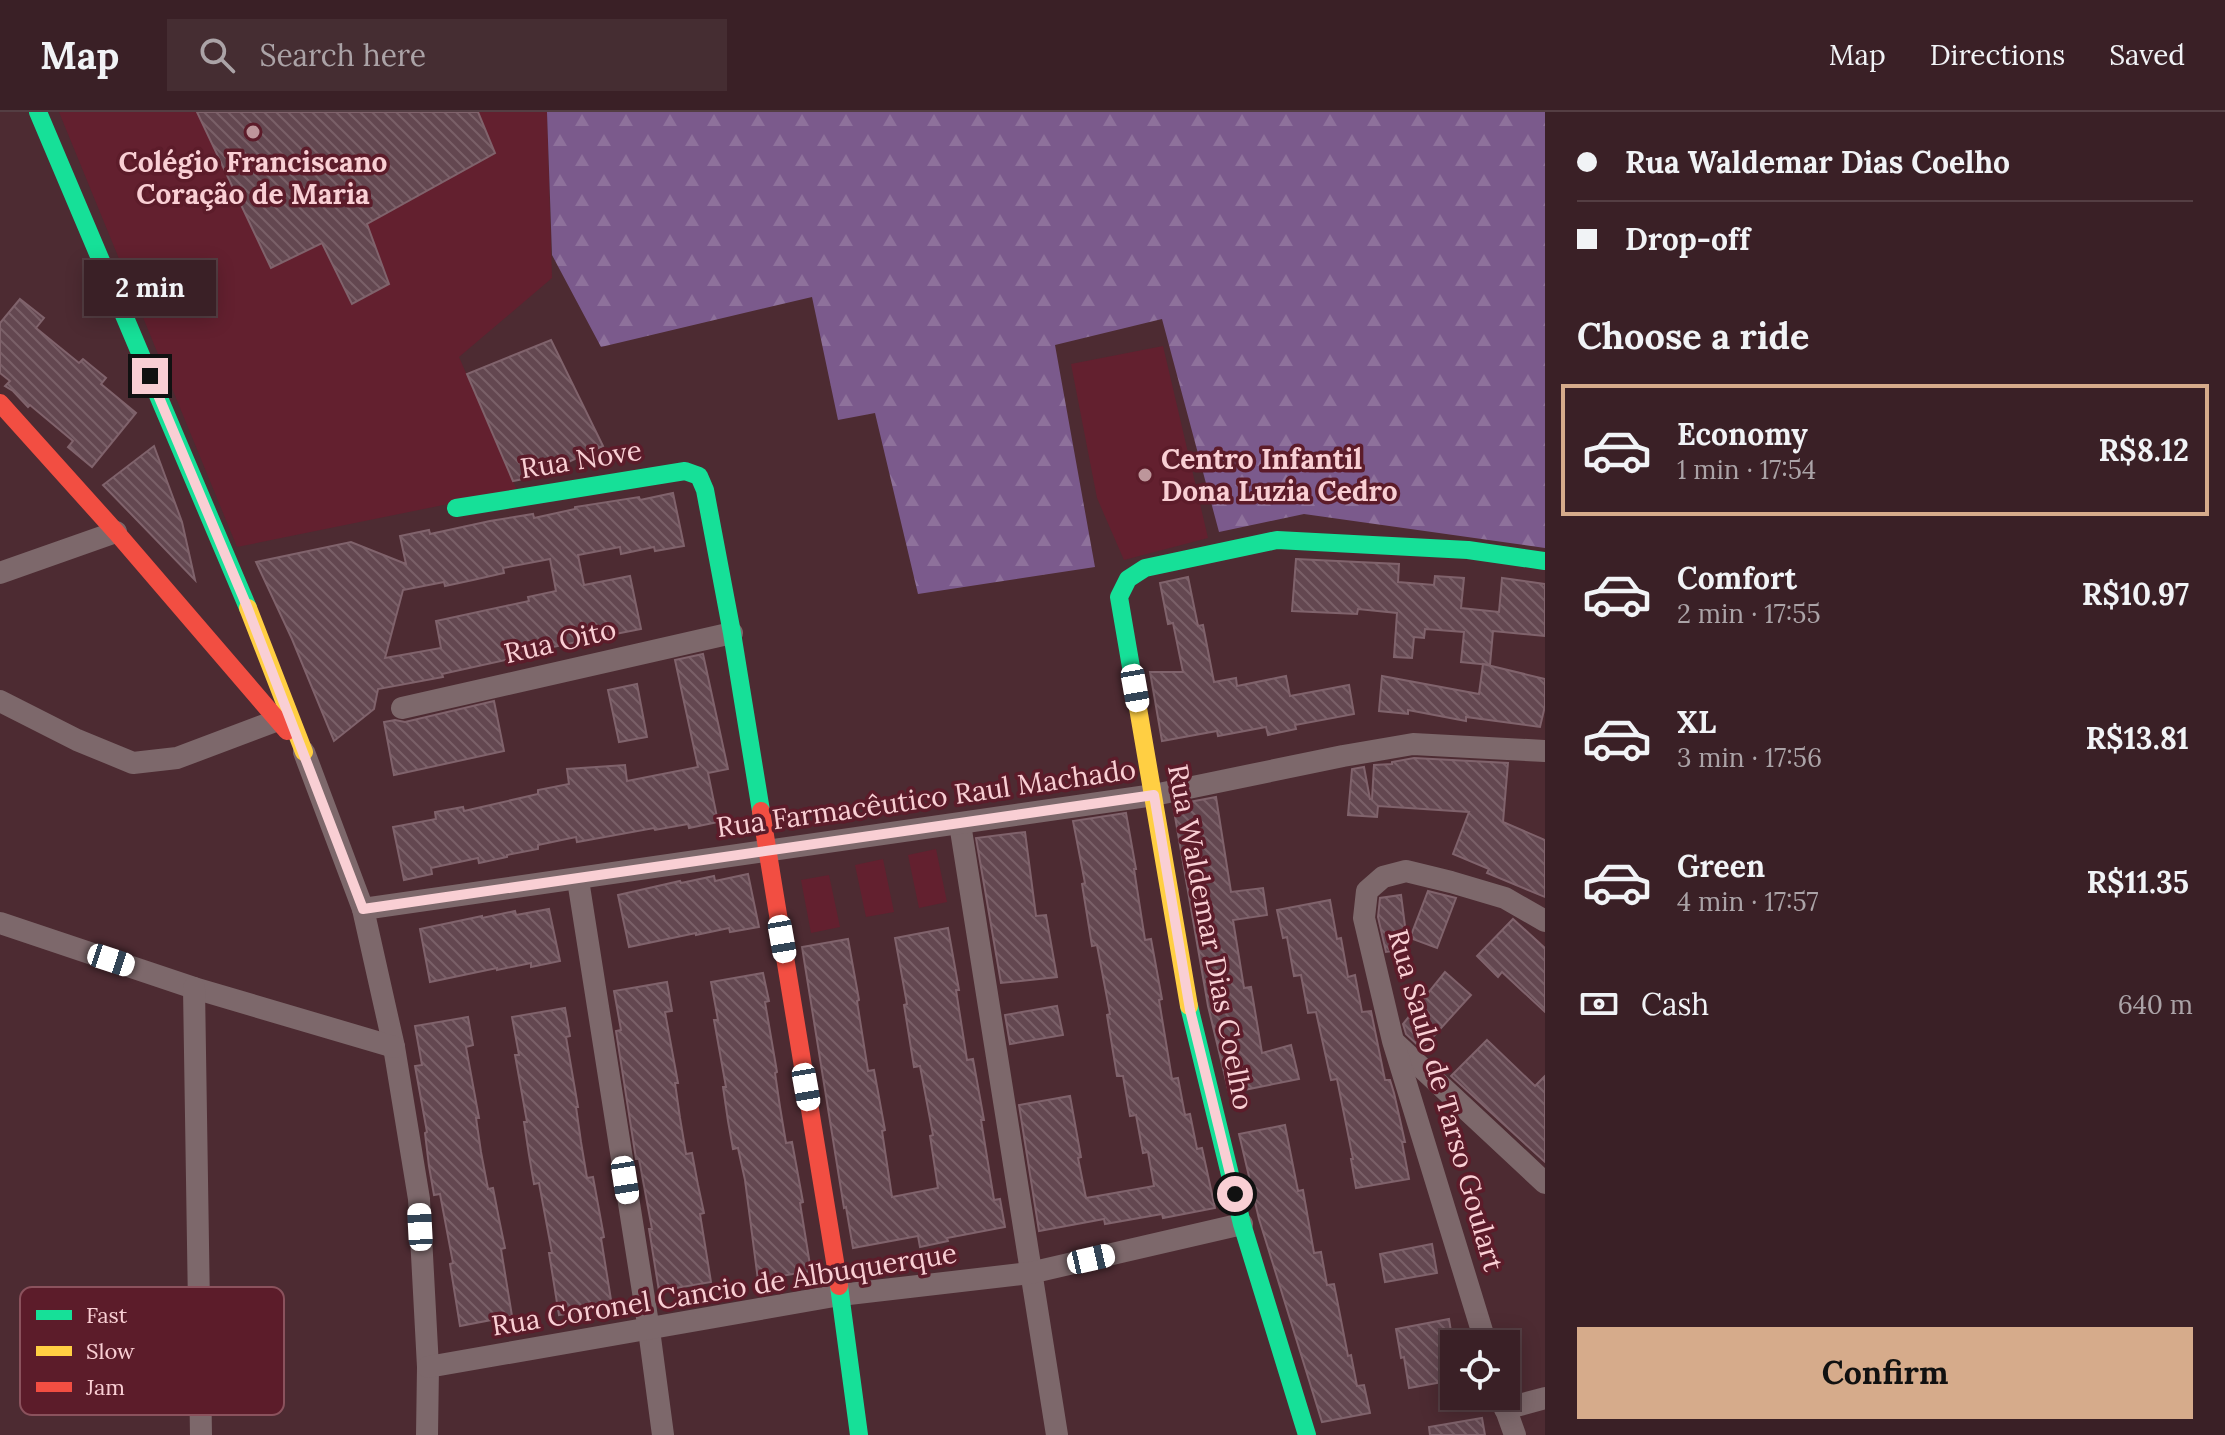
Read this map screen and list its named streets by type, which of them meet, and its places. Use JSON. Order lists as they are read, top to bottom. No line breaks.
{"streets":{"street":["Rua Nove","Rua Oito","Rua Farmacêutico Raul Machado","Rua Waldemar Dias Coelho","Rua Saulo de Tarso Goulart","Rua Coronel Cancio de Albuquerque"]},"crossings":[["Rua Nove","Rua Oito"],["Rua Farmacêutico Raul Machado","Rua Waldemar Dias Coelho"],["Rua Waldemar Dias Coelho","Rua Coronel Cancio de Albuquerque"]],"places":["Colégio Franciscano Coração de Maria","Centro Infantil Dona Luzia Cedro"],"legend":["Fast","Slow","Jam"],"page":{"header":"Map","search":"Search here","nav":["Map","Directions","Saved"],"banner":["Rua Waldemar Dias Coelho","Drop-off"],"bubble":"2 min","heading":"Choose a ride","list":[{"name":"Economy","note":"1 min · 17:54","value":"R$8.12"},{"name":"Comfort","note":"2 min · 17:55","value":"R$10.97"},{"name":"XL","note":"3 min · 17:56","value":"R$13.81"},{"name":"Green","note":"4 min · 17:57","value":"R$11.35"}],"pay":["Cash","640 m"],"buttons":"Confirm"}}
